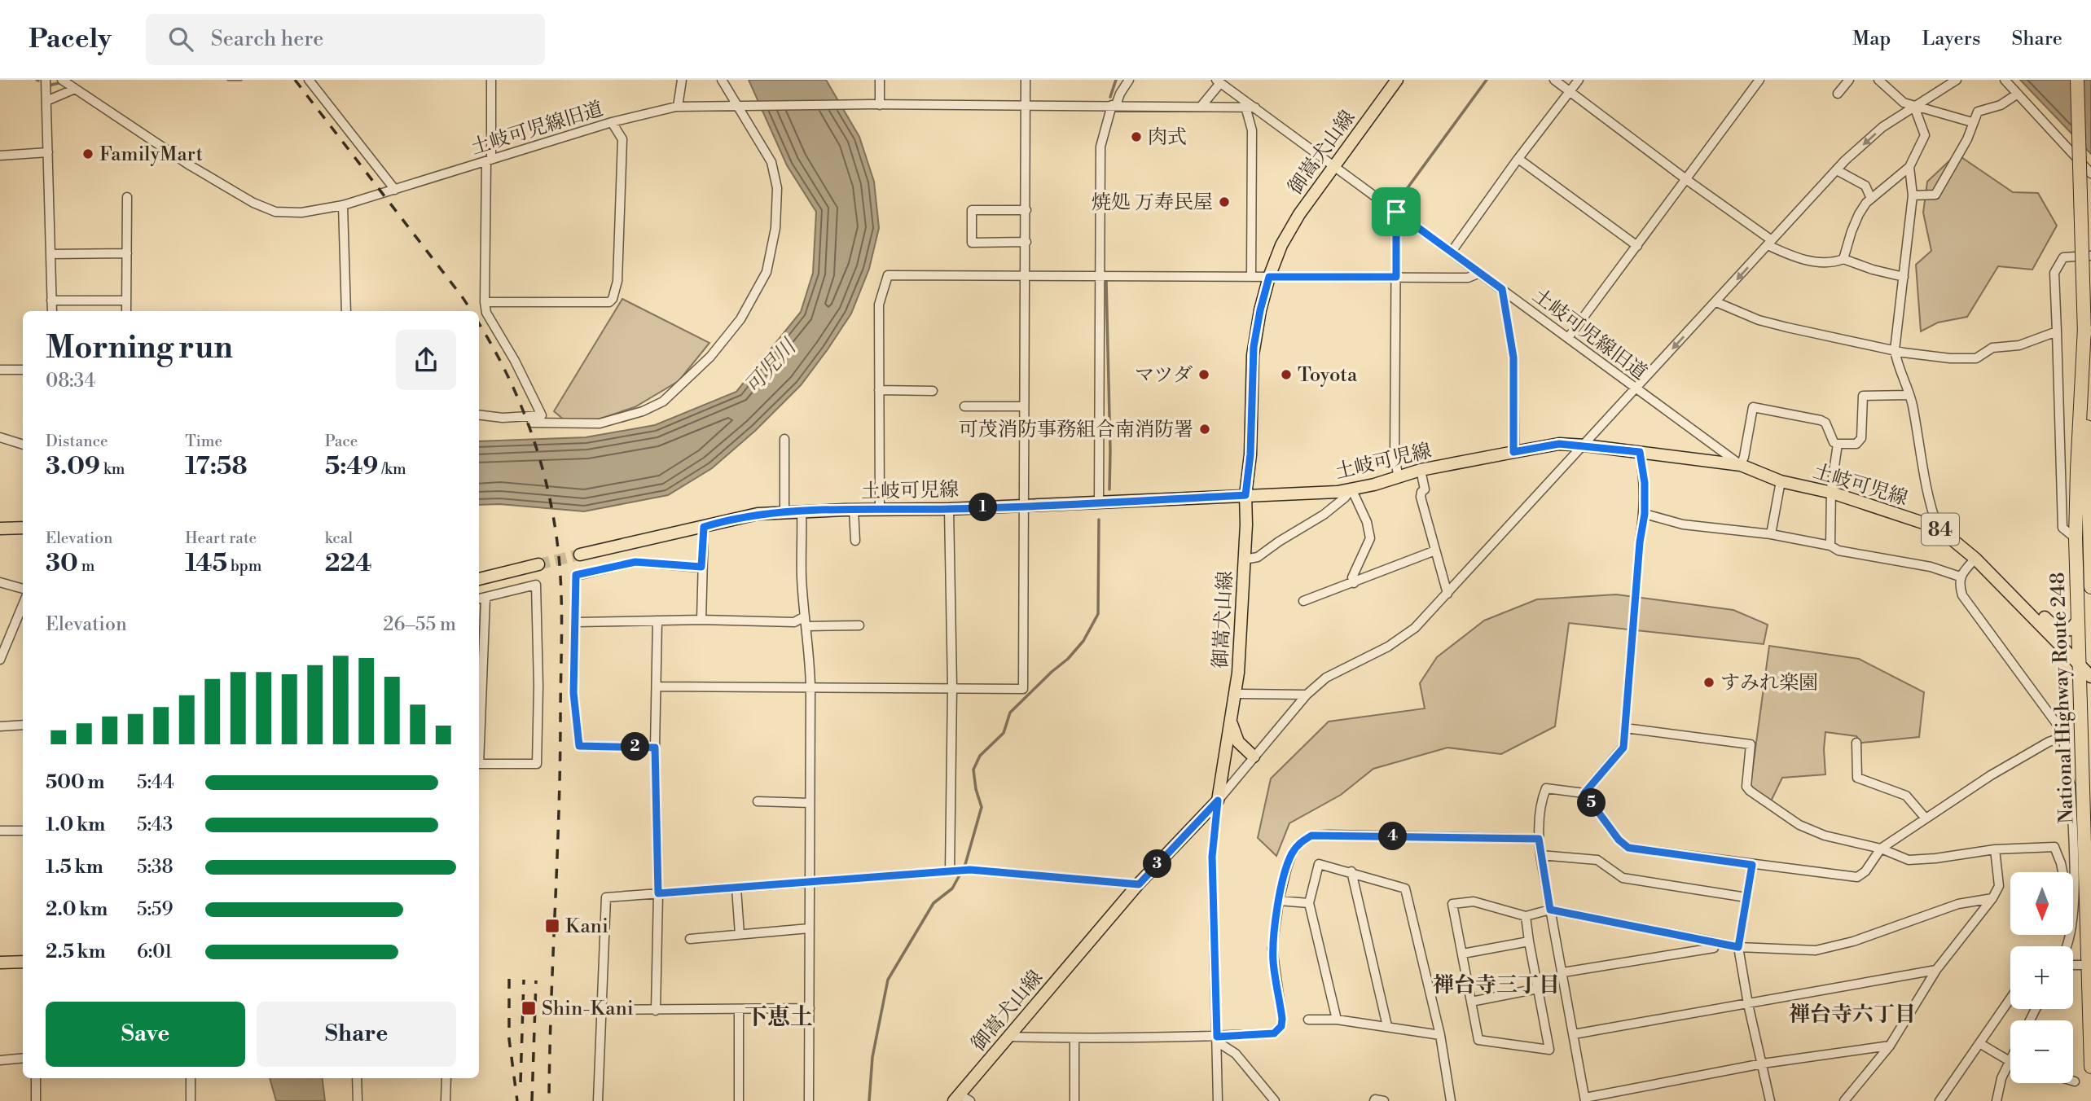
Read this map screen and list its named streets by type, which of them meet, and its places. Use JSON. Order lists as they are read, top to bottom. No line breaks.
{"streets":{"highway":["National Highway Route 248"],"main road":["御嵩犬山線","土岐可児線","84"],"street":["土岐可児線旧道"]},"crossings":[["土岐可児線旧道","御嵩犬山線"],["土岐可児線旧道","土岐可児線"],["御嵩犬山線","土岐可児線"],["土岐可児線","National Highway Route 248"]],"districts":["禅台寺三丁目","禅台寺六丁目","下恵土"],"water":["可児川"],"places":{"other":["肉式","FamilyMart","焼処 万寿民屋","マツダ","Toyota","可茂消防事務組合南消防署","すみれ楽園"],"transit":["Kani","Shin-Kani"]},"north":"bottom","page":{"header":"Pacely","search":"Search here","nav":["Map","Layers","Share"],"heading":["Morning run","08:34"],"stats":[["Distance","3.09 km"],["Time","17:58"],["Pace","5:49 /km"],["Elevation","30 m"],["Heart rate","145 bpm"],["kcal","224"]],"pins":["1","2","5","4","3"],"chart":["Elevation","26–55 m"],"list":[{"name":"500 m","note":"5:44"},{"name":"1.0 km","note":"5:43"},{"name":"1.5 km","note":"5:38"},{"name":"2.0 km","note":"5:59"},{"name":"2.5 km","note":"6:01"}],"map_buttons":["+","−"],"buttons":["Save","Share"]}}
